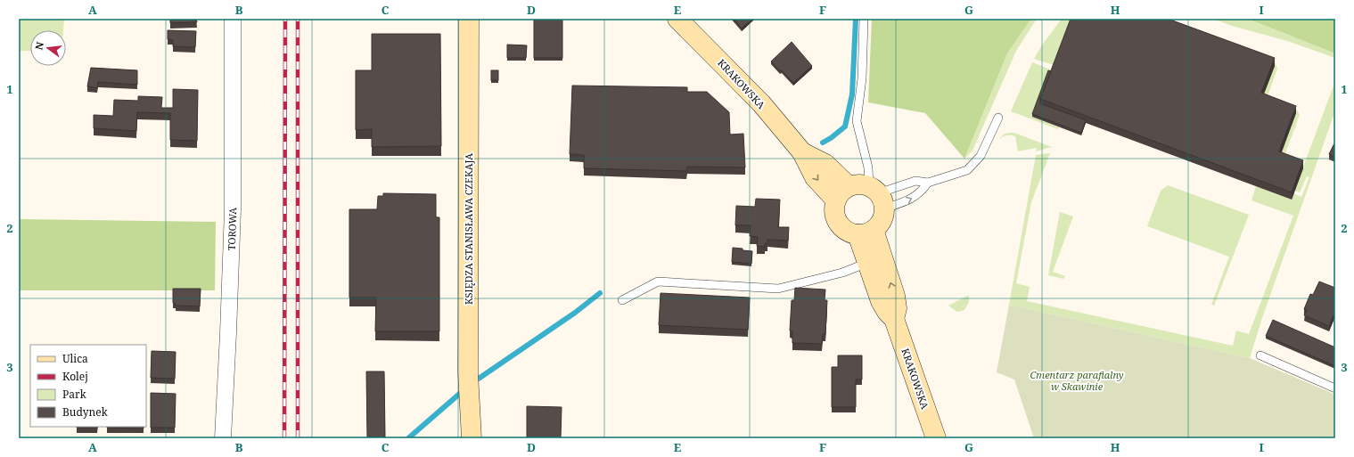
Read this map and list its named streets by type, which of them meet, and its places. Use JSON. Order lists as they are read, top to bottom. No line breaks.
{"streets":{"main road":["KRAKOWSKA","KSIĘDZA STANISŁAWA CZEKAJA"],"street":["TOROWA"]},"parks":["Cmentarz parafialny w Skawinie"],"legend":["Ulica","Kolej","Park","Budynek"],"north":"left","grid":{"columns":["A","B","C","D","E","F","G","H","I"],"rows":["1","2","3"]}}
